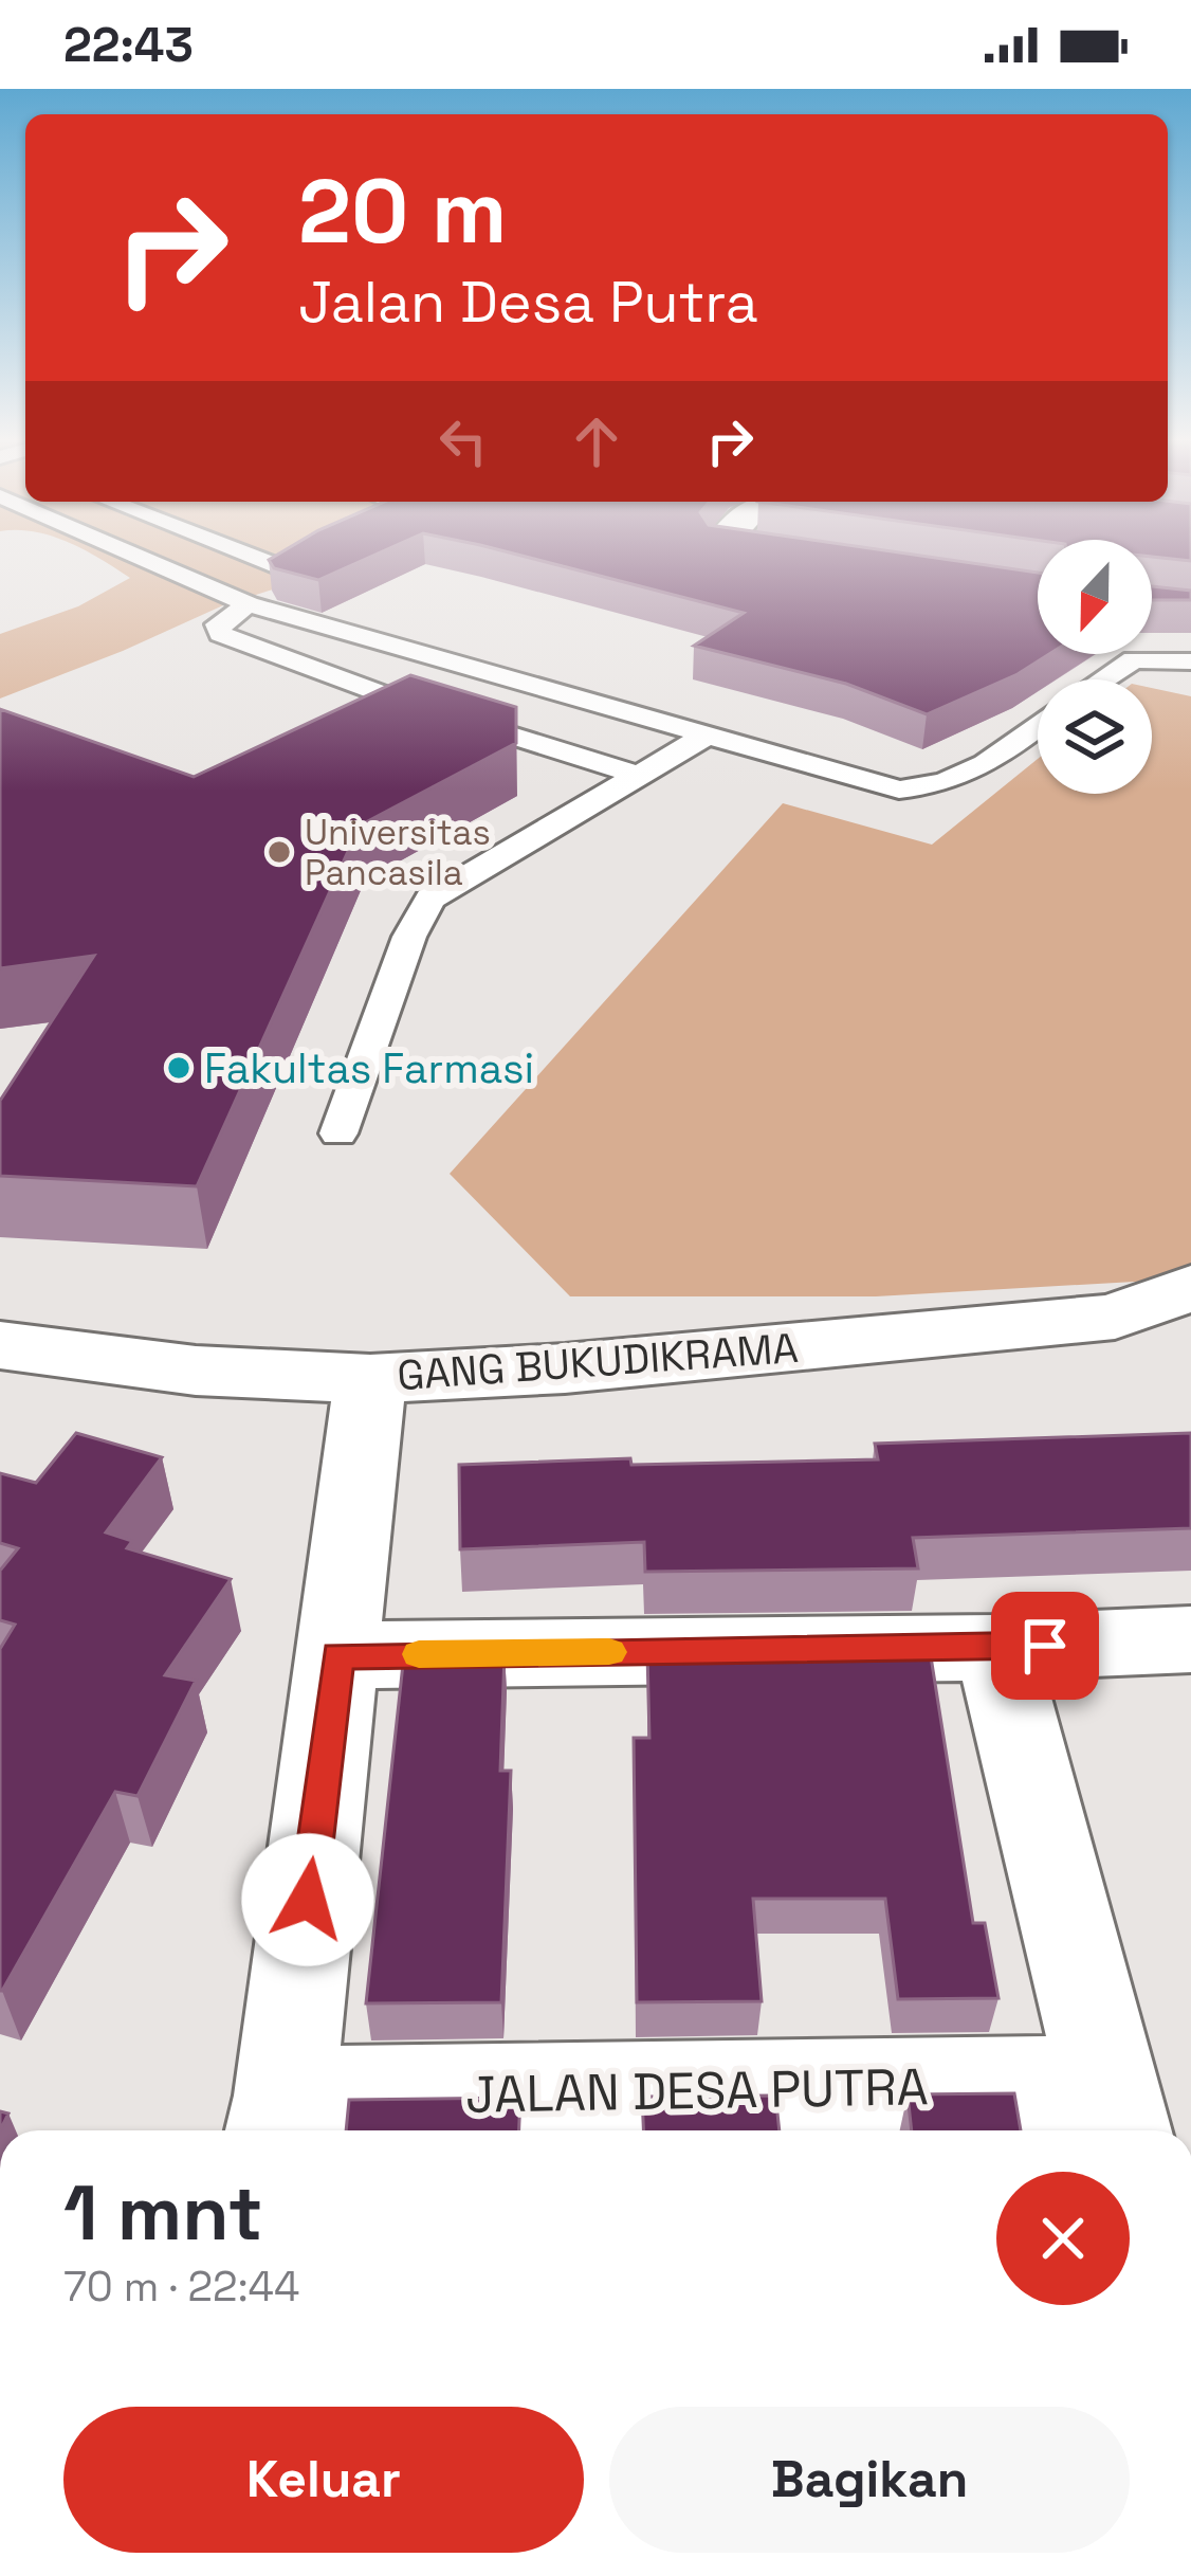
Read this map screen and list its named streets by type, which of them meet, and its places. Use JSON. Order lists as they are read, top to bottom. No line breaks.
{"streets":{"street":["GANG BUKUDIKRAMA","JALAN DESA PUTRA"]},"places":["Universitas Pancasila","Fakultas Farmasi"],"north":"bottom","page":{"status":"22:43","turn":["20 m","Jalan Desa Putra"],"heading":["1 mnt","70 m · 22:44"],"buttons":["Keluar","Bagikan"]}}
